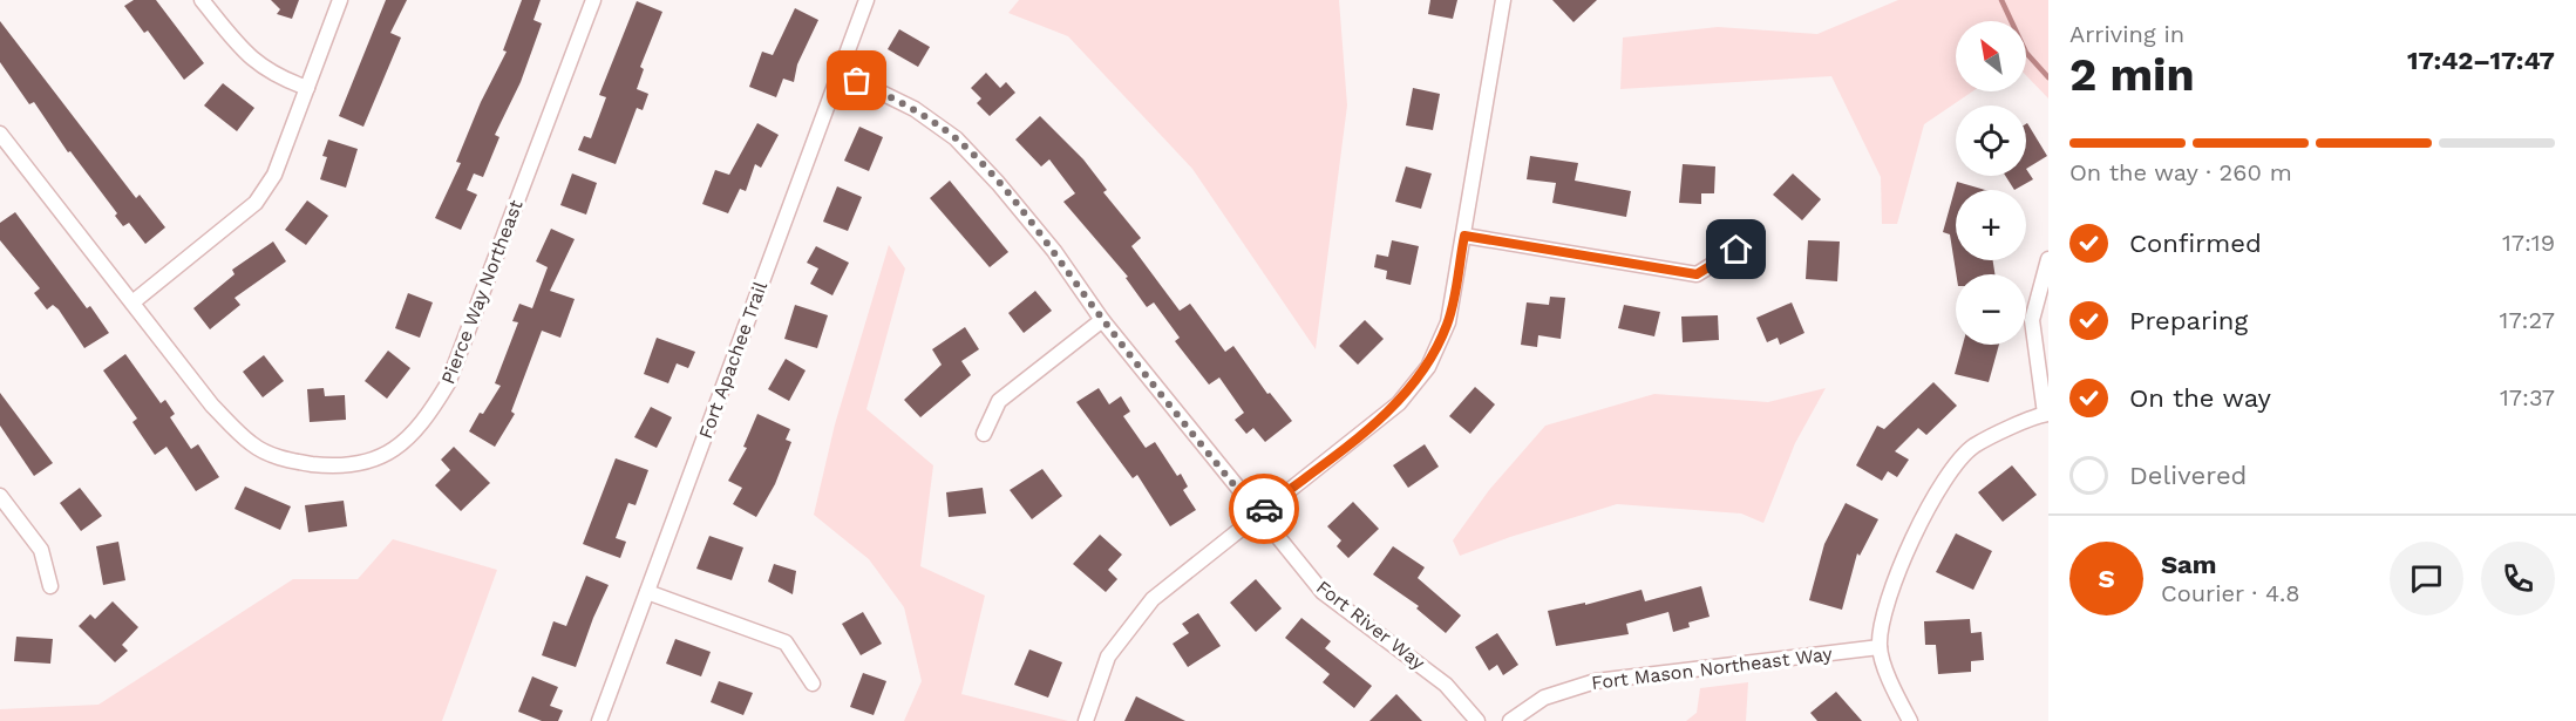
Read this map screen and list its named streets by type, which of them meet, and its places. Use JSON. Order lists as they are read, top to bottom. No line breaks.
{"streets":{"street":["Pierce Way Northeast","Fort Apachee Trail","Fort River Way","Fort Mason Northeast Way"]},"crossings":[["Fort Apachee Trail","Fort River Way"]],"north":"top left","page":{"heading":["2 min","Arriving in","17:42–17:47"],"panel":["Sam","Courier · 4.8"],"map_buttons":["+","−"],"bar":"On the way · 260 m","list":[["Confirmed","17:19"],["Preparing","17:27"],["On the way","17:37"],"Delivered"],"round":"S"}}
